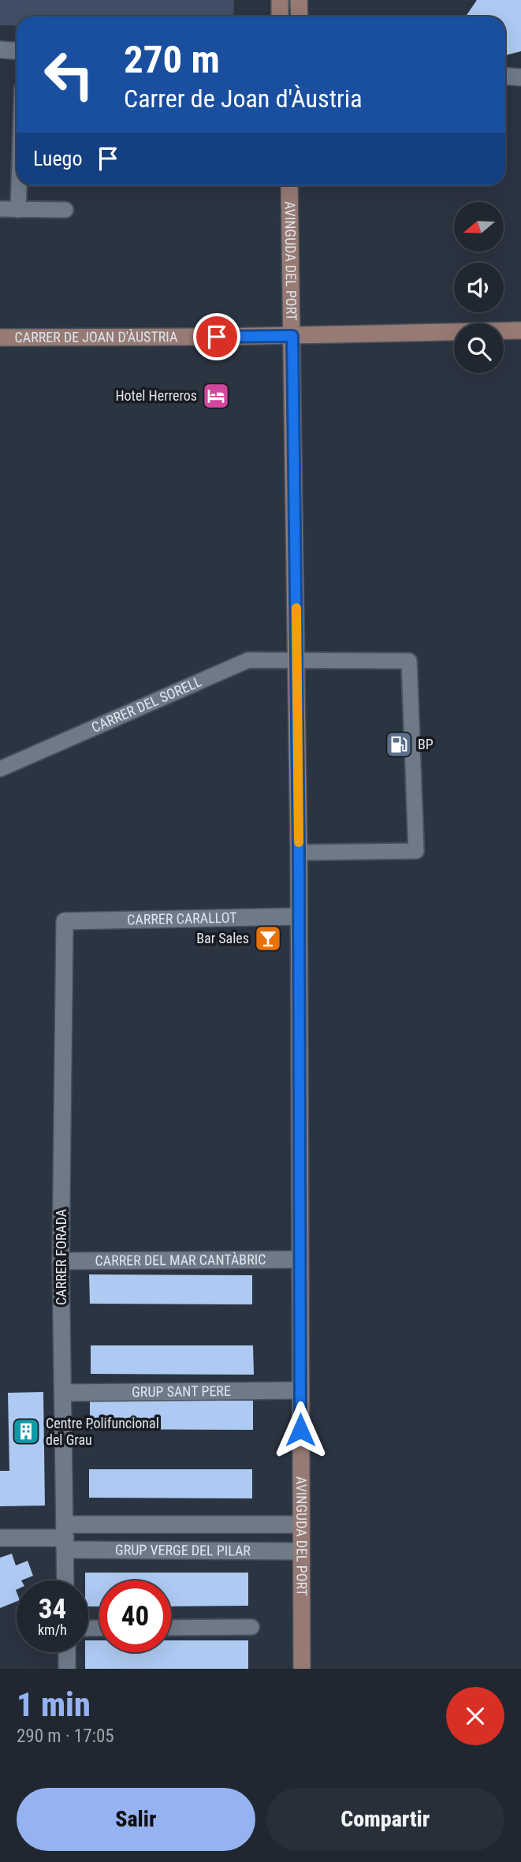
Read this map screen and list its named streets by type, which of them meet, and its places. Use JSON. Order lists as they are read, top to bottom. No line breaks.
{"streets":{"street":["AVINGUDA DEL PORT","CARRER DE JOAN D'ÀUSTRIA","CARRER CARALLOT","CARRER FORADA","CARRER DEL MAR CANTÀBRIC","GRUP SANT PERE","GRUP VERGE DEL PILAR"],"lane":["CARRER DEL SORELL"]},"crossings":[["AVINGUDA DEL PORT","CARRER DE JOAN D'ÀUSTRIA"],["AVINGUDA DEL PORT","CARRER DEL SORELL"],["AVINGUDA DEL PORT","CARRER CARALLOT"],["AVINGUDA DEL PORT","CARRER DEL MAR CANTÀBRIC"],["AVINGUDA DEL PORT","GRUP SANT PERE"],["AVINGUDA DEL PORT","GRUP VERGE DEL PILAR"],["CARRER CARALLOT","CARRER FORADA"],["CARRER FORADA","CARRER DEL MAR CANTÀBRIC"],["CARRER FORADA","GRUP SANT PERE"],["CARRER FORADA","GRUP VERGE DEL PILAR"]],"places":{"hotel":["Hotel Herreros"],"fuel station":["BP"],"bar":["Bar Sales"],"building":["Centre Polifuncional del Grau"]},"north":"left","page":{"turn":["270 m","Carrer de Joan d'Àustria"],"then":"Luego","speed":"34 km/h","limit":"40","heading":["1 min","290 m · 17:05"],"buttons":["Salir","Compartir"]}}
